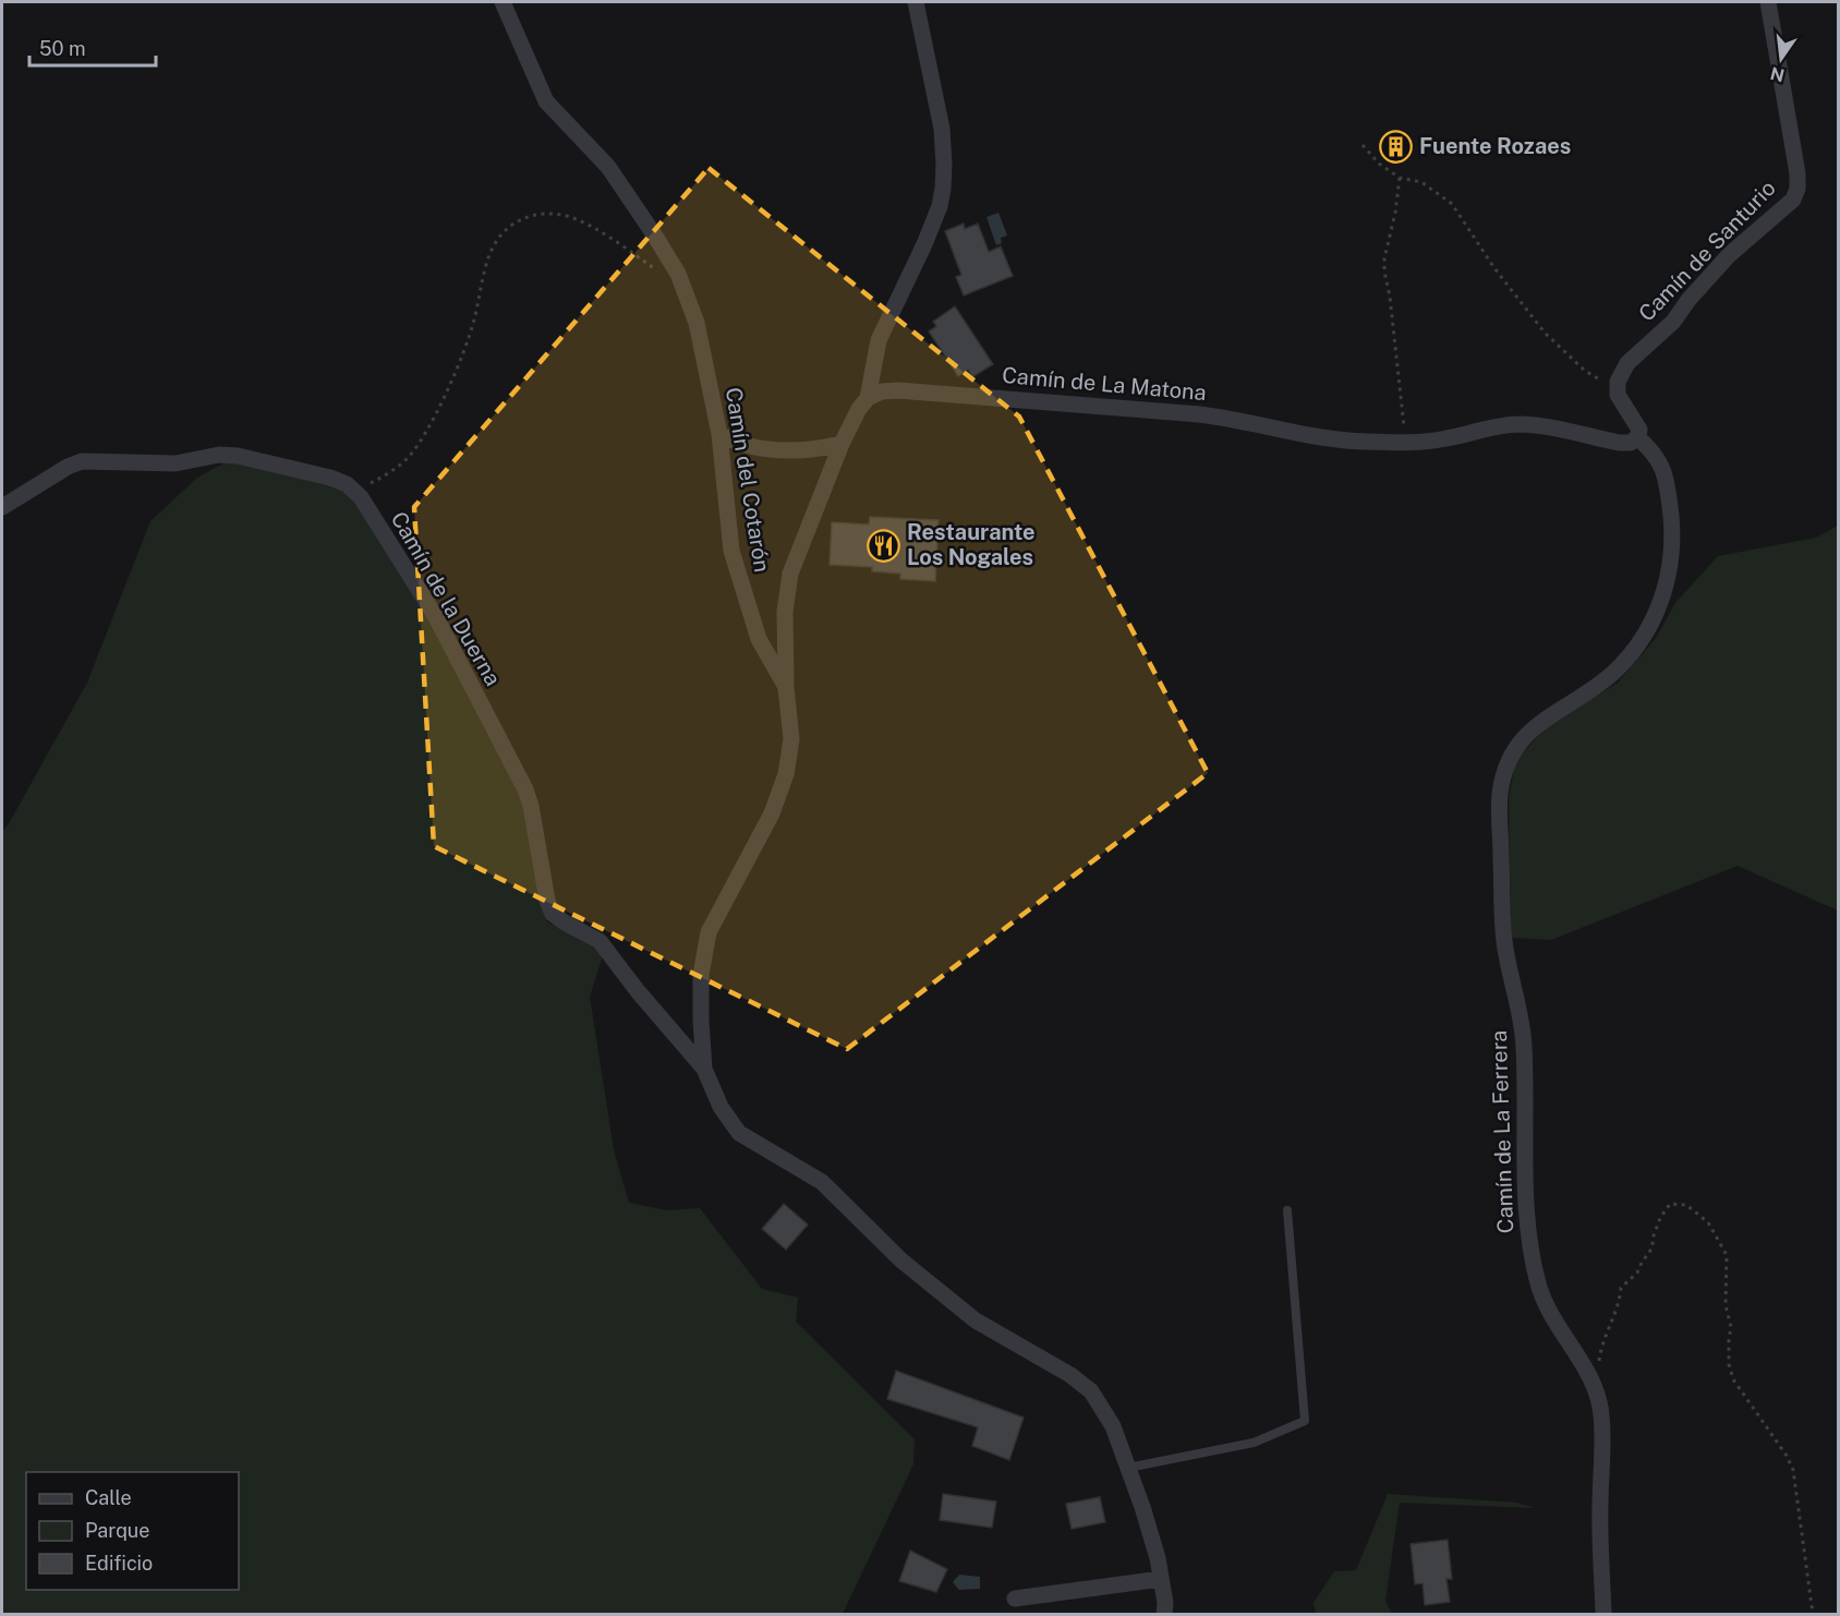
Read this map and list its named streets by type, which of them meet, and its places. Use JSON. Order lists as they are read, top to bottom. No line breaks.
{"streets":{"street":["Camín de Santurio","Camín de La Matona","Camín del Cotarón","Camín de la Duerna","Camín de La Ferrera"]},"crossings":[["Camín de La Matona","Camín de La Ferrera"],["Camín del Cotarón","Camín de la Duerna"]],"places":{"building":["Fuente Rozaes"],"restaurant":["Restaurante Los Nogales"]},"legend":["Calle","Parque","Edificio"],"scale_bar":"50 m","north":"bottom"}
